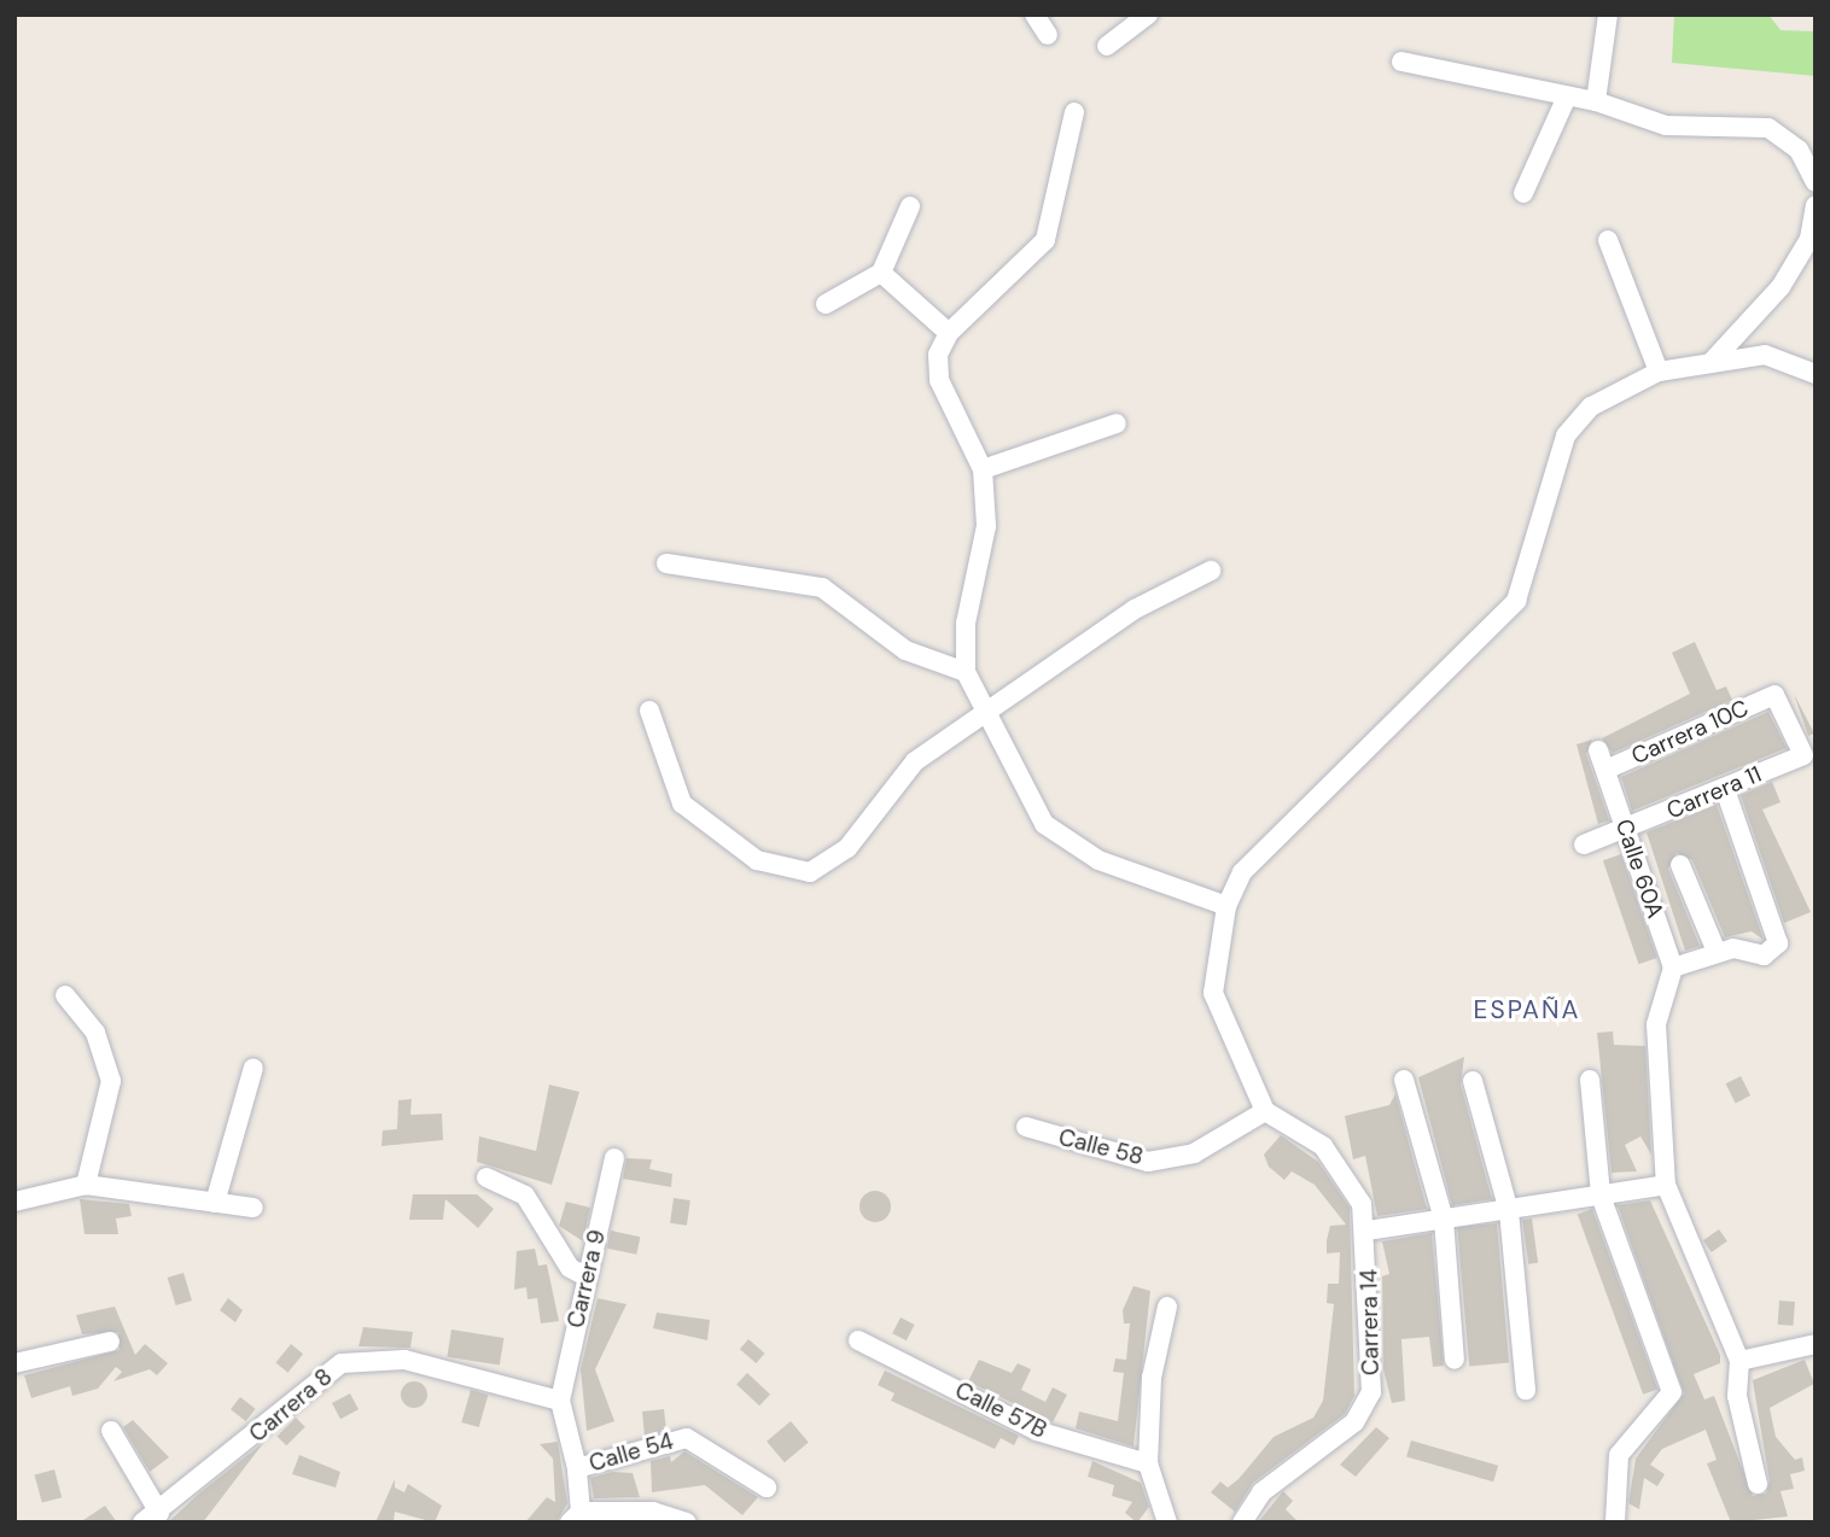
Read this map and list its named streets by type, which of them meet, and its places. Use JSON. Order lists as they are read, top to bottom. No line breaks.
{"streets":{"street":["Carrera 10C","Carrera 11","Calle 60A","Calle 58","Carrera 9","Carrera 14","Carrera 8","Calle 57B","Calle 54"]},"crossings":[["Carrera 10C","Carrera 11"],["Carrera 10C","Calle 60A"],["Carrera 11","Calle 60A"],["Calle 58","Carrera 14"],["Carrera 9","Carrera 8"]],"districts":["ESPAÑA"]}
